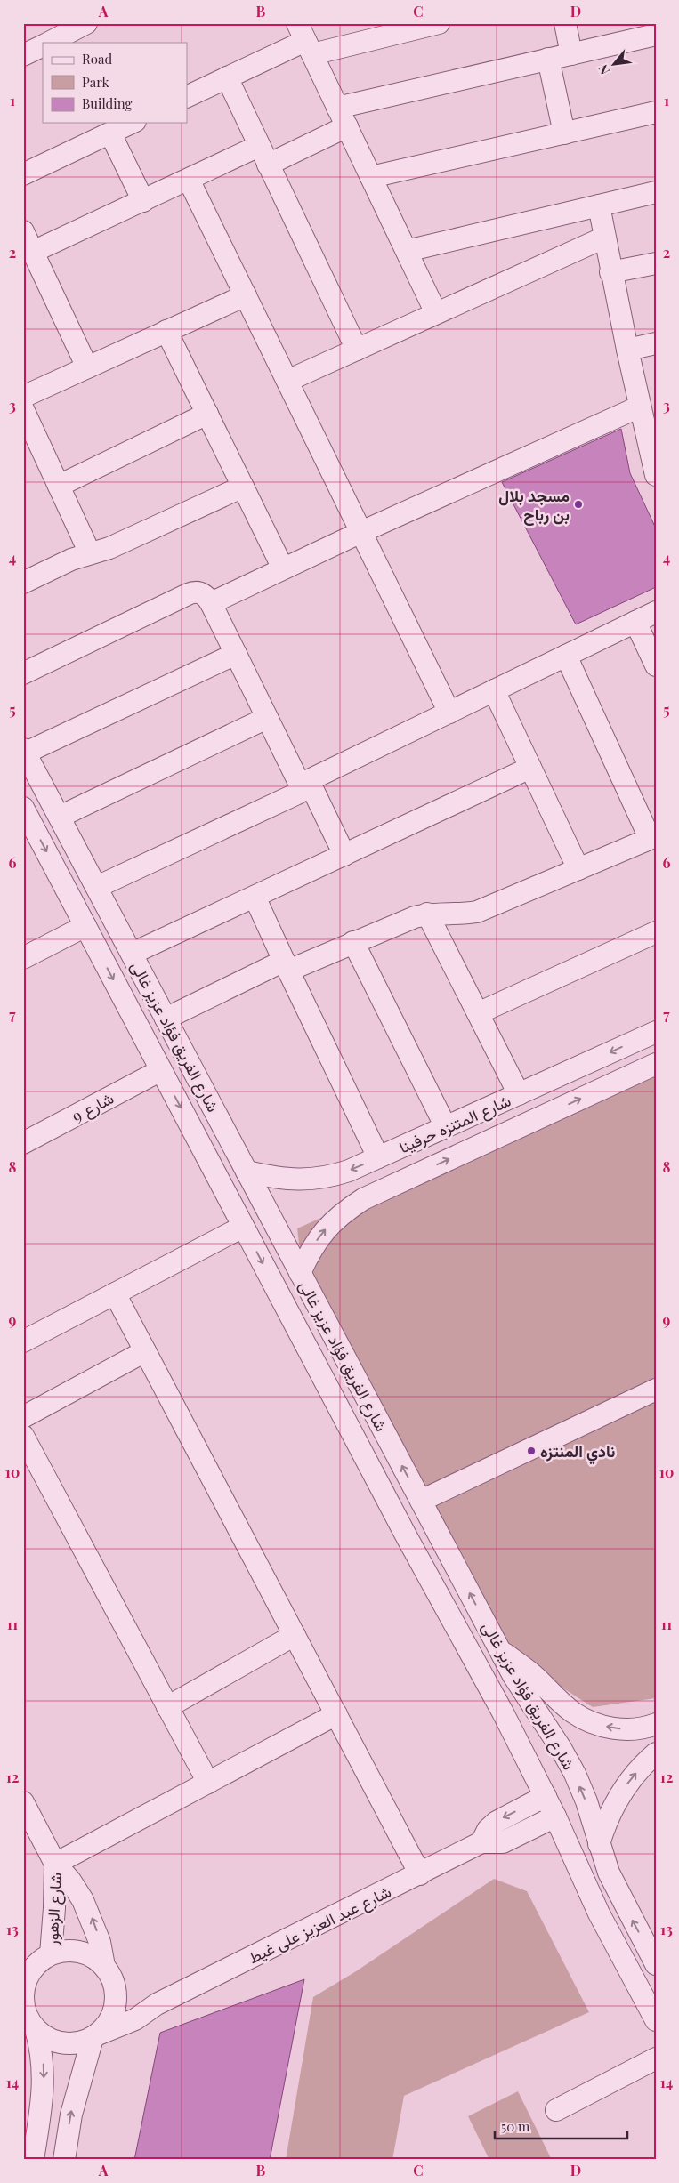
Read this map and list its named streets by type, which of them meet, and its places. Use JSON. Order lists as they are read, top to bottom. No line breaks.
{"streets":{"street":["شارع الفريق فؤاد عزيز غالى","شارع 9","شارع المتنزه حرفينا","شارع الزهور","شارع عبد العزيز على غيط"]},"crossings":[["شارع الفريق فؤاد عزيز غالى","شارع 9"],["شارع الفريق فؤاد عزيز غالى","شارع المتنزه حرفينا"],["شارع الفريق فؤاد عزيز غالى","شارع عبد العزيز على غيط"],["شارع الزهور","شارع عبد العزيز على غيط"]],"places":["مسجد بلال بن رباح","نادي المنتزه"],"legend":["Road","Park","Building"],"scale_bar":"50 m","north":"bottom left","grid":{"columns":["A","B","C","D"],"rows":["1","2","3","4","5","6","7","8","9","10","11","12","13","14"]}}
